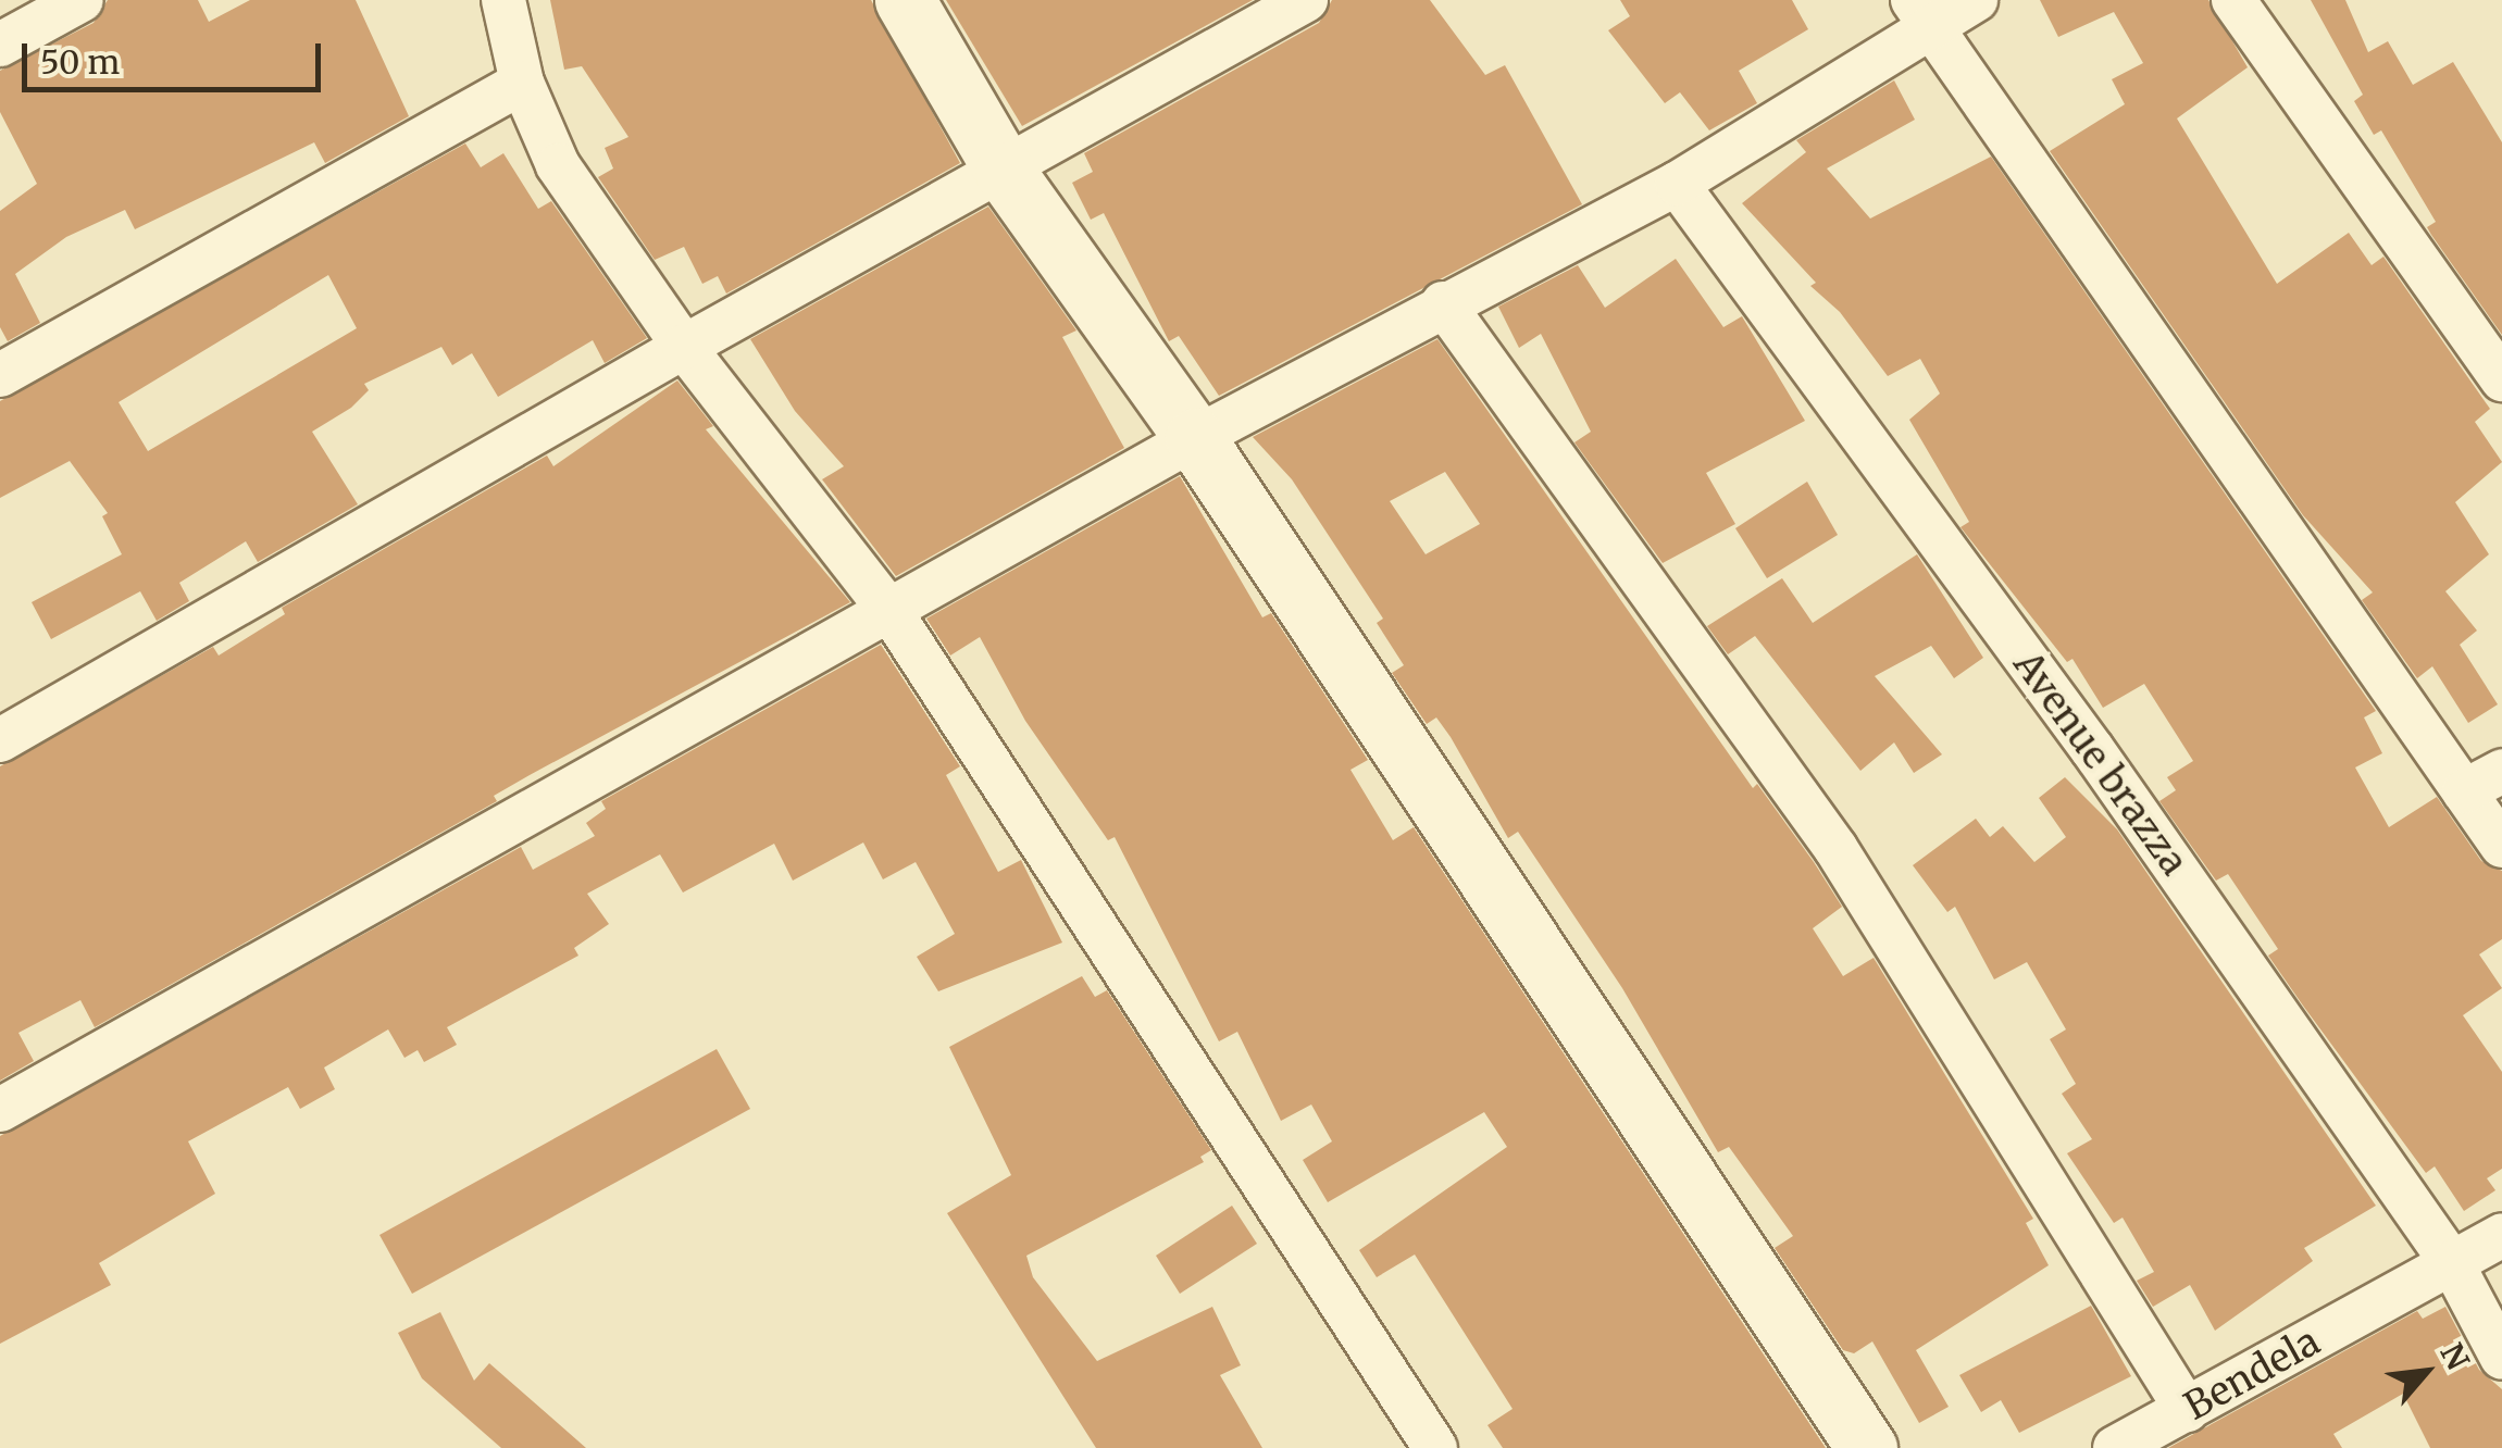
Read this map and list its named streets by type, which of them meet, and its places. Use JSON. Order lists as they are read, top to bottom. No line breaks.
{"streets":{"street":["Avenue brazza","Bendela"]},"crossings":[["Avenue brazza","Bendela"]],"scale_bar":"50 m","north":"top right"}
